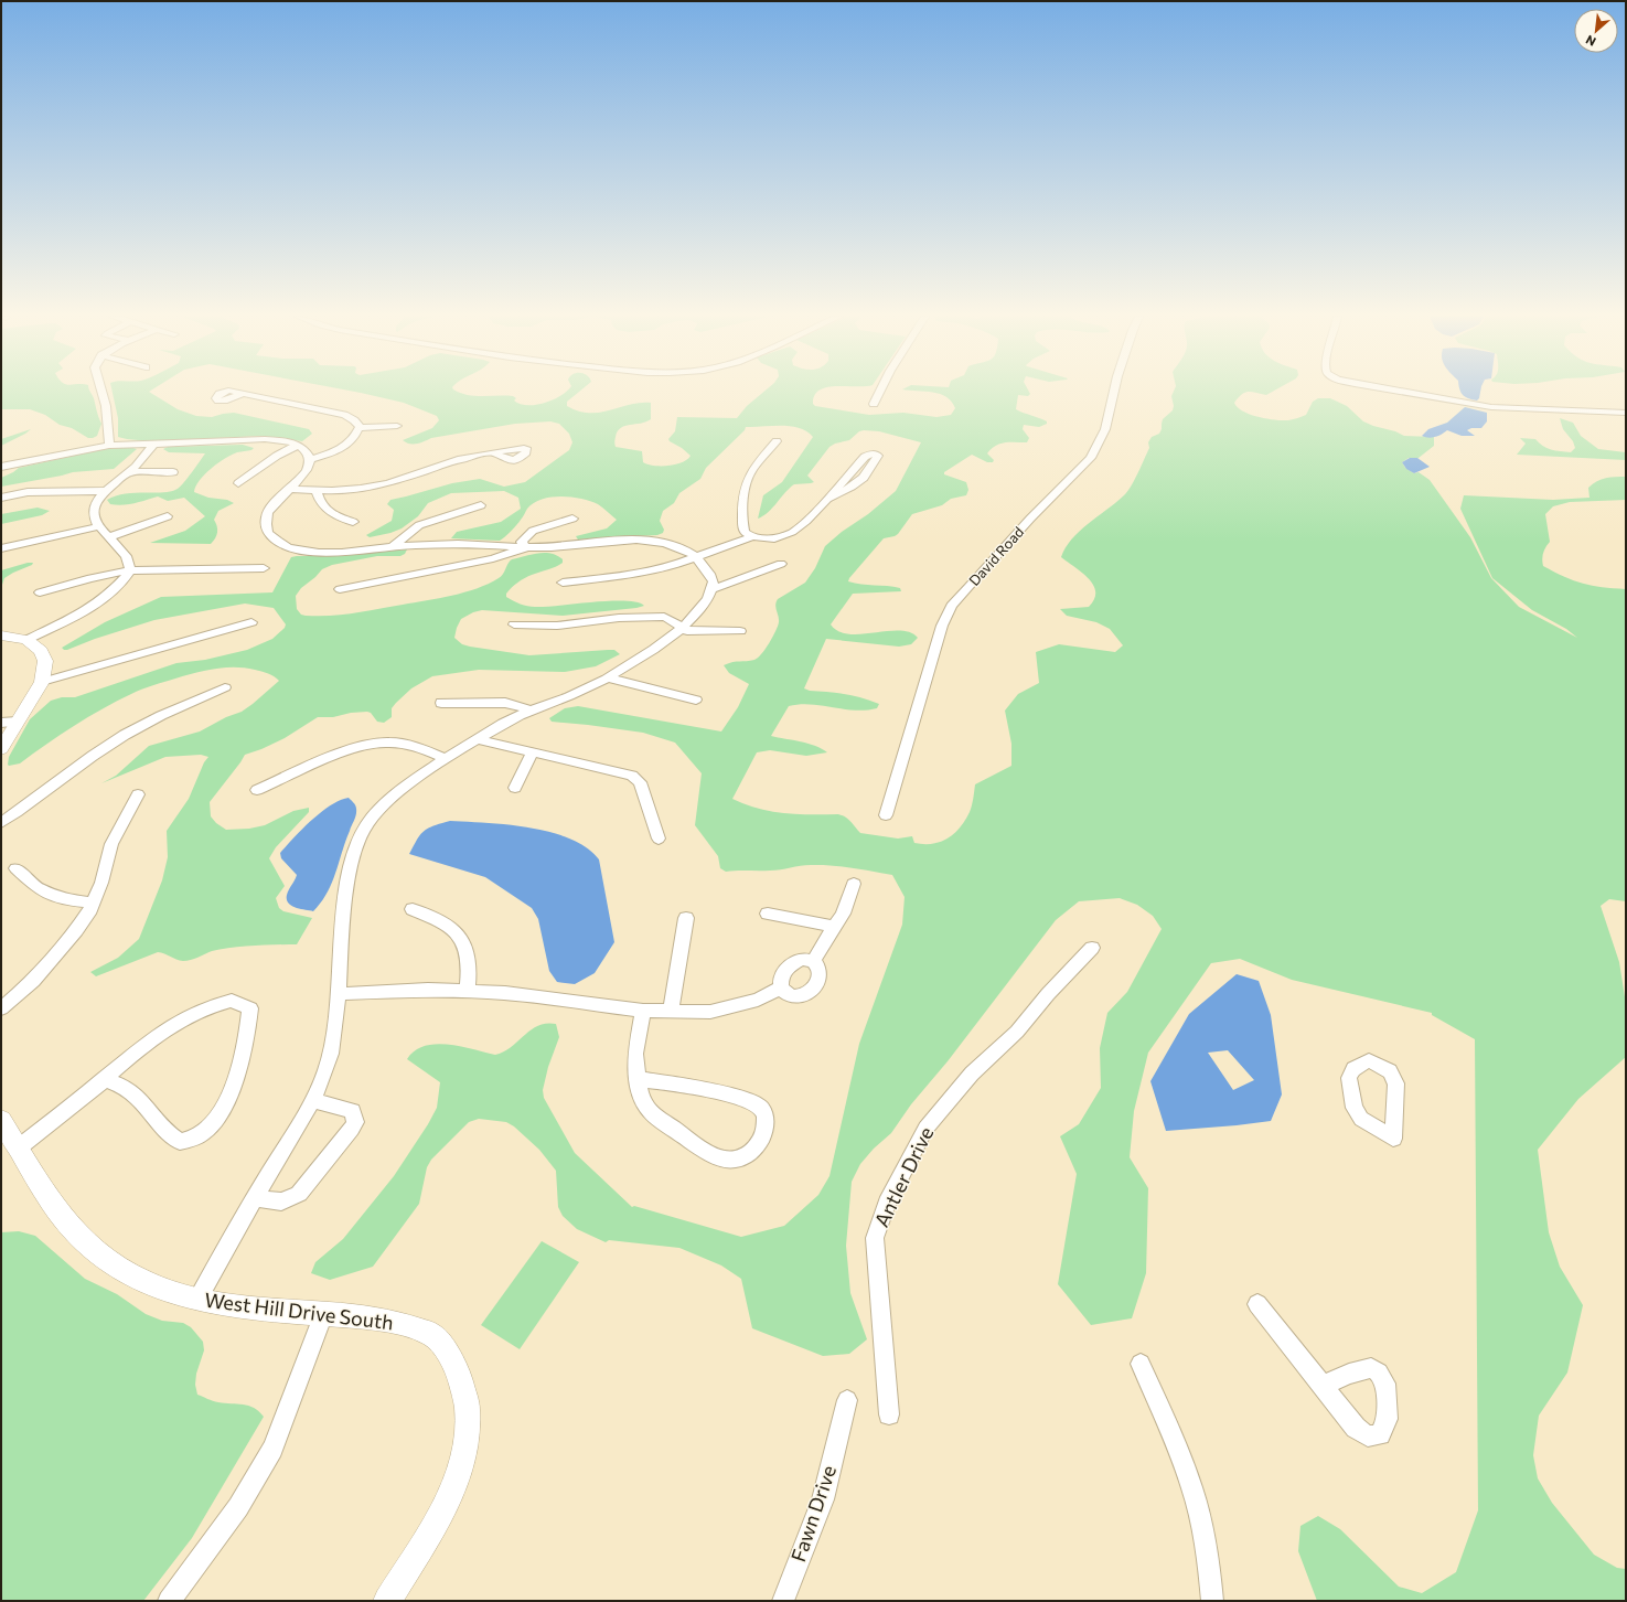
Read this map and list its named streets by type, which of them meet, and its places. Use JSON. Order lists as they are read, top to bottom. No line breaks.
{"streets":{"street":["David Road","Antler Drive","West Hill Drive South","Fawn Drive"]},"north":"bottom left"}
